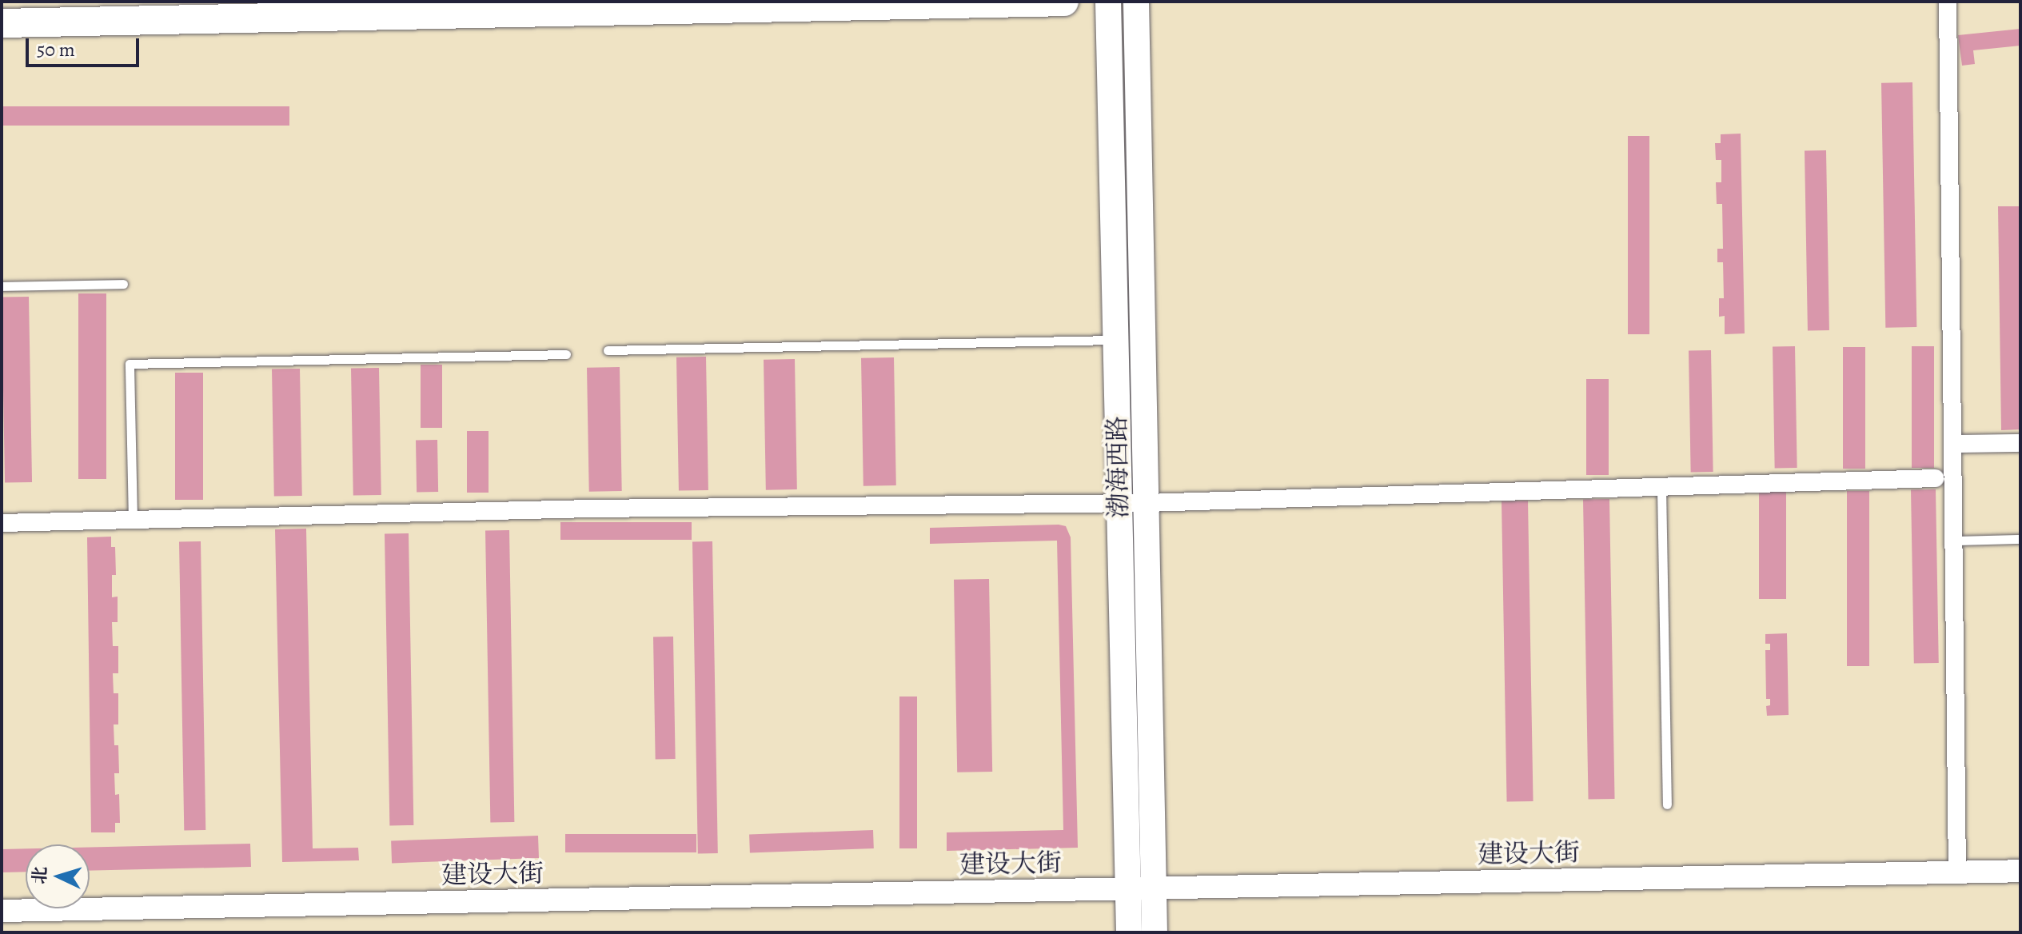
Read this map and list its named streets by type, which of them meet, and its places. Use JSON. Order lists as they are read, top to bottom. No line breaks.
{"streets":{"main road":["渤海西路"],"street":["建设大街"]},"crossings":[["渤海西路","建设大街"]],"scale_bar":"50 m","north":"left"}
